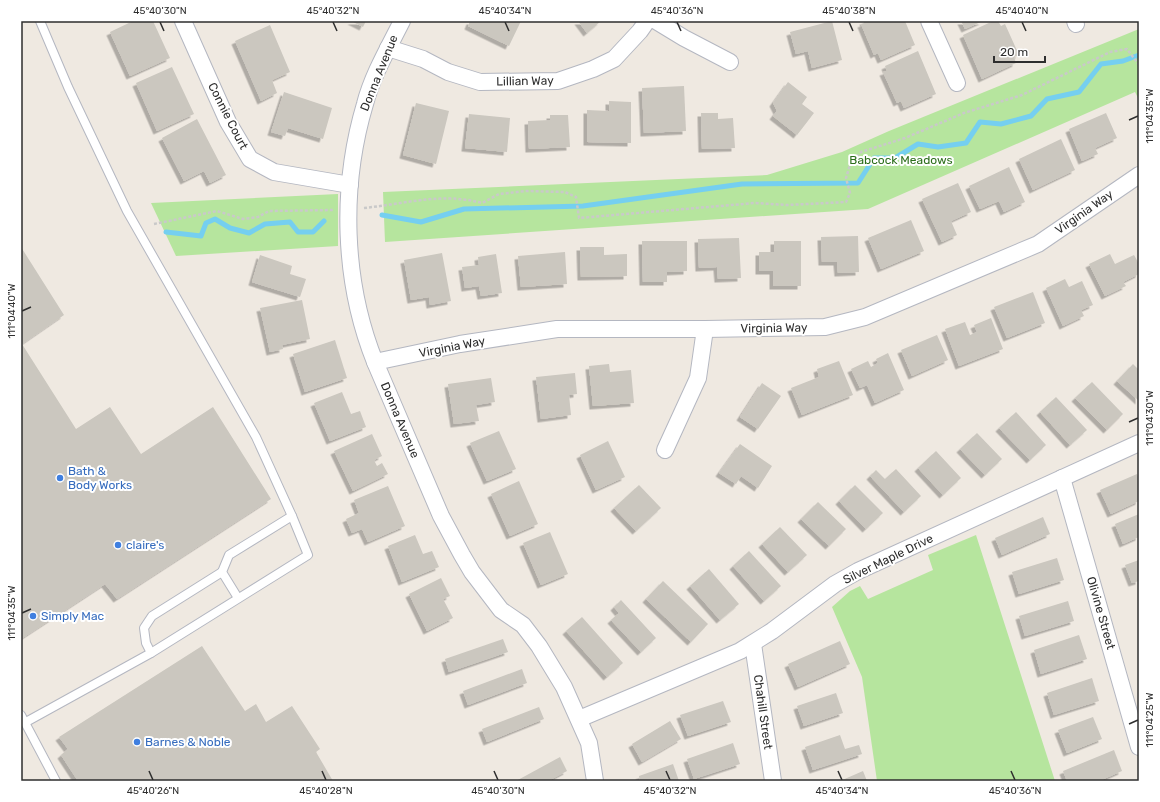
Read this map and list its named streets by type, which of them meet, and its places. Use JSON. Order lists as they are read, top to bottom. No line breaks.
{"streets":{"street":["Donna Avenue","Lillian Way","Connie Court","Virginia Way","Silver Maple Drive","Olivine Street","Chahill Street"]},"crossings":[["Donna Avenue","Lillian Way"],["Donna Avenue","Connie Court"],["Donna Avenue","Virginia Way"],["Donna Avenue","Silver Maple Drive"],["Silver Maple Drive","Olivine Street"],["Silver Maple Drive","Chahill Street"]],"parks":["Babcock Meadows"],"places":["Bath & Body Works","claire's","Simply Mac","Barnes & Noble"],"scale_bar":"20 m","coordinates":["45°40'30\"N","45°40'32\"N","45°40'34\"N","45°40'36\"N","45°40'38\"N","45°40'40\"N","111°04'35\"W","111°04'40\"W","111°04'30\"W","111°04'25\"W","45°40'26\"N","45°40'28\"N"]}
